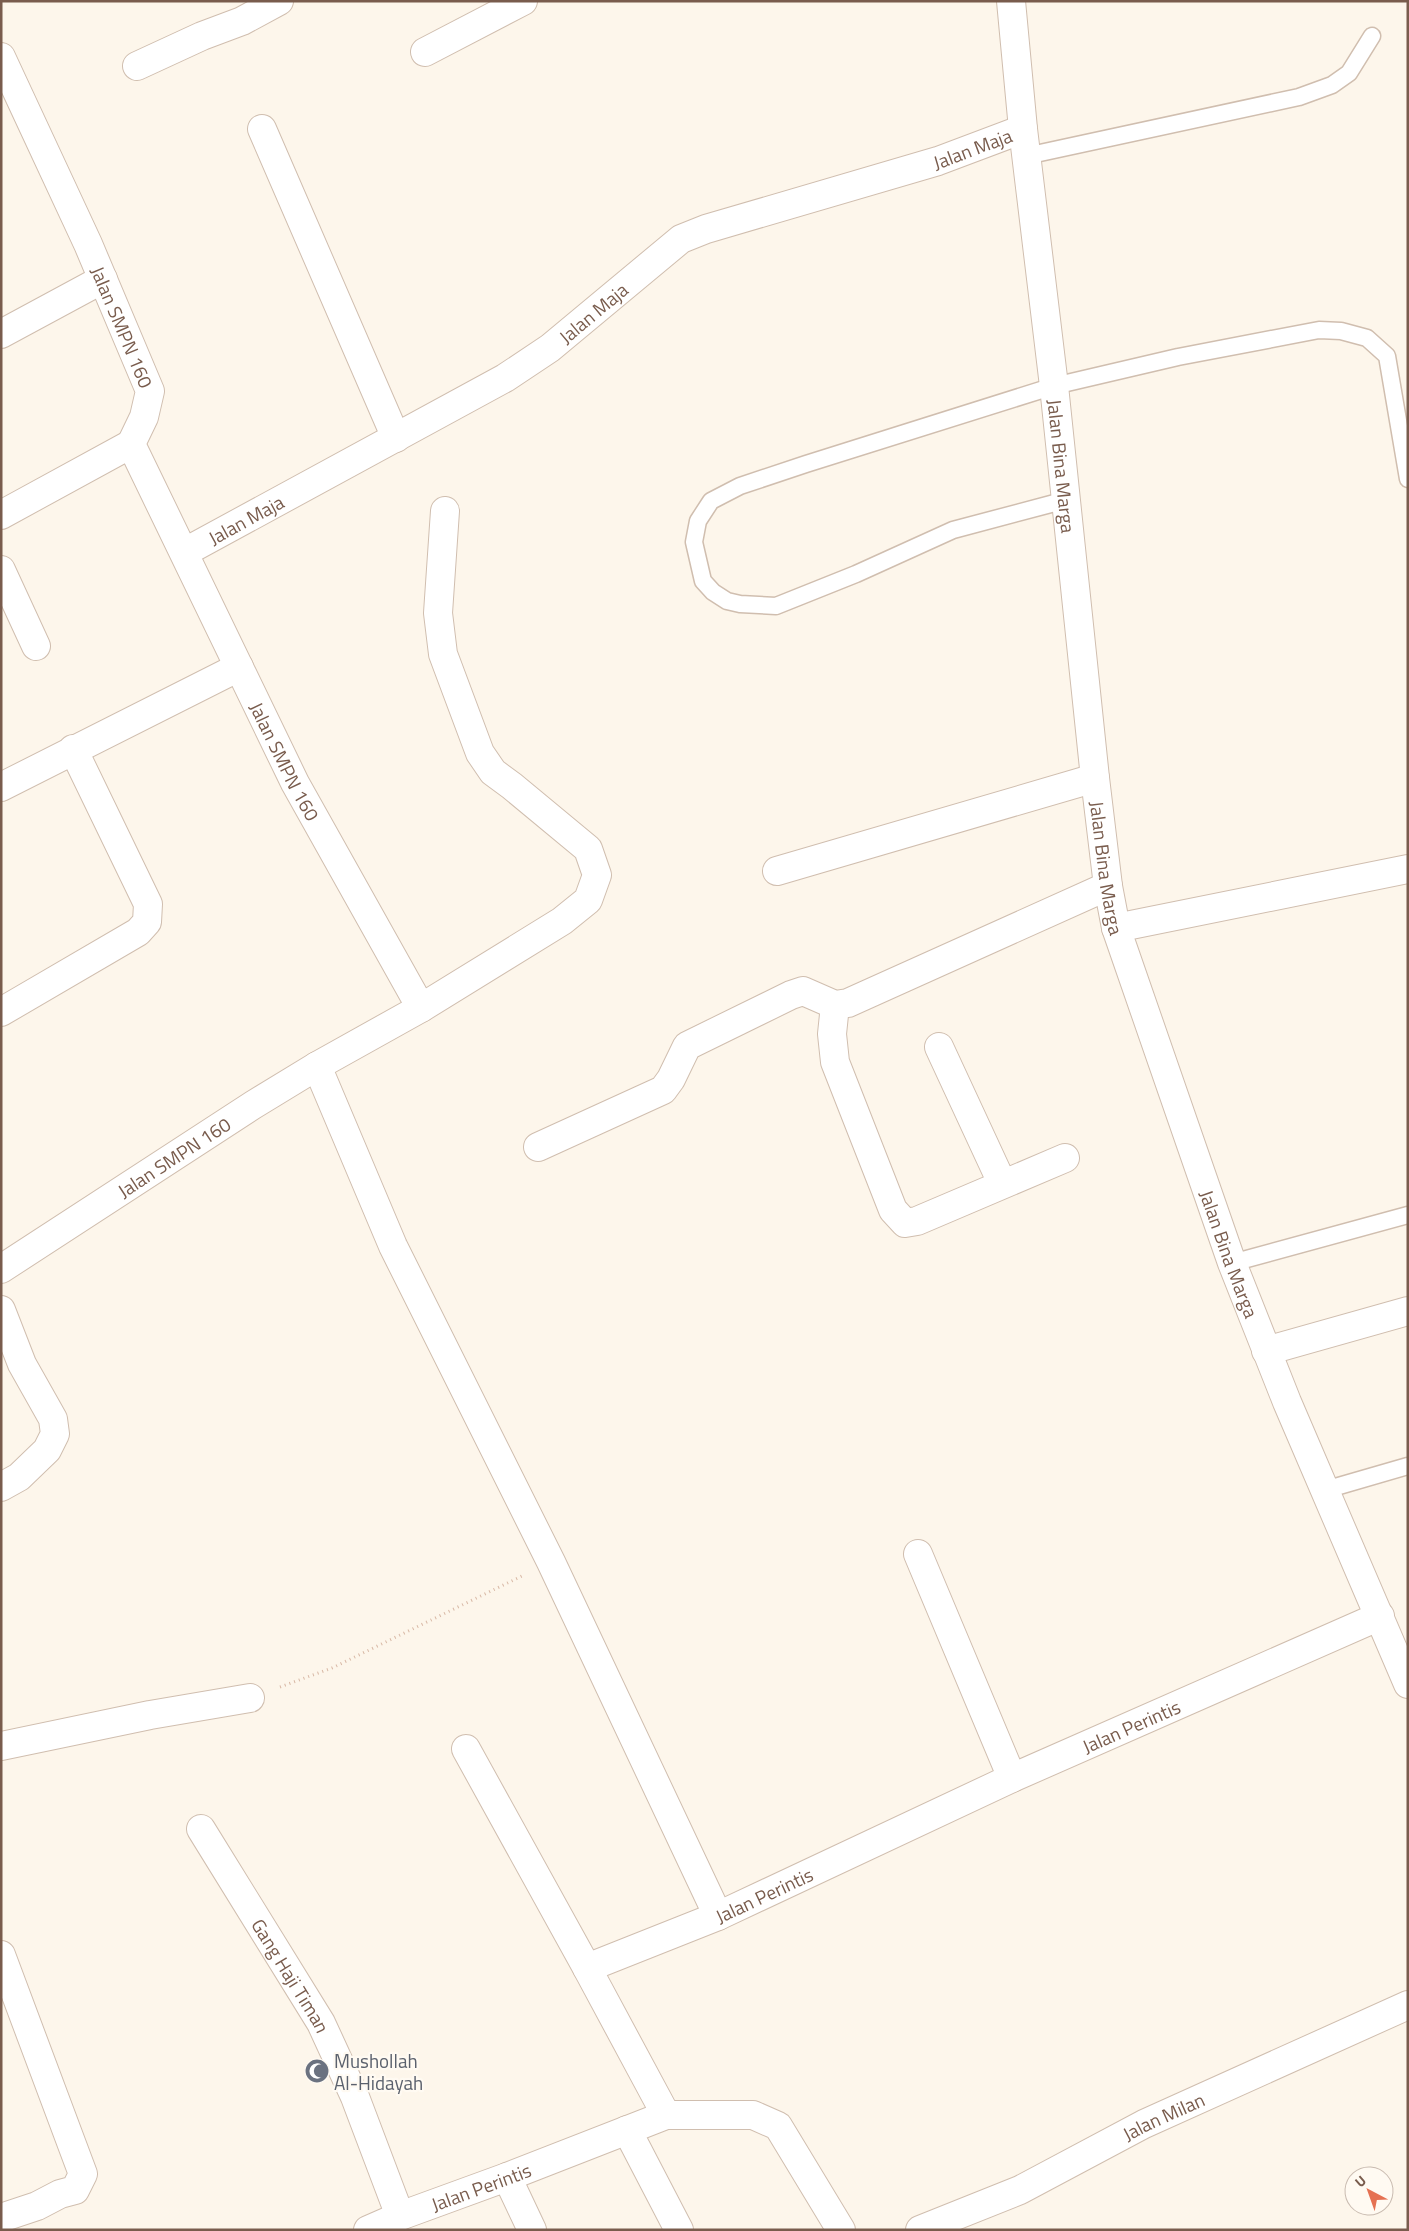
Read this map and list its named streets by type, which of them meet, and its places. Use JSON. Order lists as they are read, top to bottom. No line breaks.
{"streets":{"street":["Jalan Maja","Jalan SMPN 160","Jalan Bina Marga","Jalan Perintis","Gang Haji Timan","Jalan Milan"]},"crossings":[["Jalan Maja","Jalan SMPN 160"],["Jalan Maja","Jalan Bina Marga"],["Jalan Bina Marga","Jalan Perintis"],["Jalan Perintis","Gang Haji Timan"]],"places":{"mosque":["Mushollah Al-Hidayah"]},"north":"top left"}
